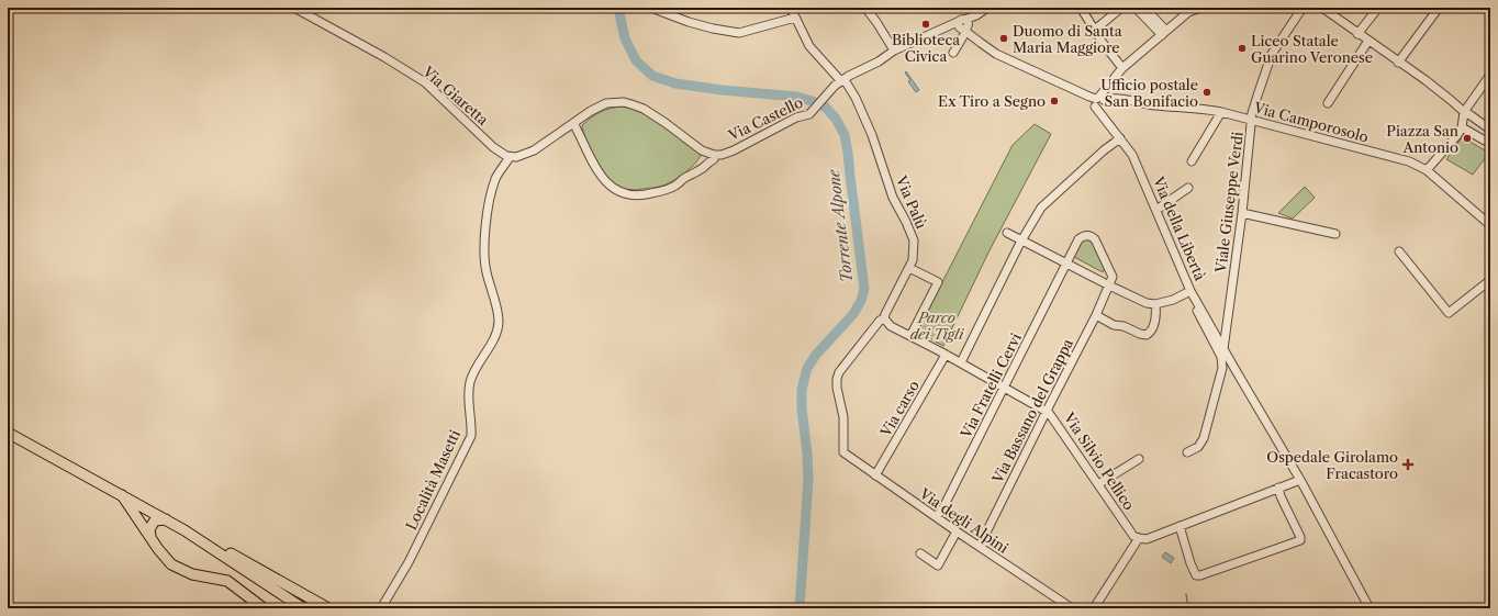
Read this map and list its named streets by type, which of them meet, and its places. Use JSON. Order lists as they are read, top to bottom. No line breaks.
{"streets":{"street":["Via Giaretta","Via Castello","Via Camporosolo","Via Palù","Viale Giuseppe Verdi","Via della Libertà","Via Fratelli Cervi","Via carso","Via Bassano del Grappa","Via Silvio Pellico","Località Masetti","Via degli Alpini"]},"crossings":[["Via Giaretta","Località Masetti"],["Via Castello","Via Camporosolo"],["Via Castello","Via Palù"],["Via Camporosolo","Viale Giuseppe Verdi"],["Via Camporosolo","Via della Libertà"],["Via Palù","Via Silvio Pellico"],["Via Palù","Via degli Alpini"],["Viale Giuseppe Verdi","Via della Libertà"],["Via Fratelli Cervi","Via Bassano del Grappa"],["Via Fratelli Cervi","Via Silvio Pellico"],["Via Fratelli Cervi","Via degli Alpini"],["Via carso","Via Silvio Pellico"],["Via carso","Via degli Alpini"],["Via Bassano del Grappa","Via Silvio Pellico"],["Via Bassano del Grappa","Via degli Alpini"]],"water":["Torrente Alpone"],"parks":["Parco dei Tigli"],"places":{"other":["Biblioteca Civica","Duomo di Santa Maria Maggiore","Liceo Statale Guarino Veronese","Ufficio postale San Bonifacio","Ex Tiro a Segno","Piazza San Antonio"],"health":["Ospedale Girolamo Fracastoro"]}}
